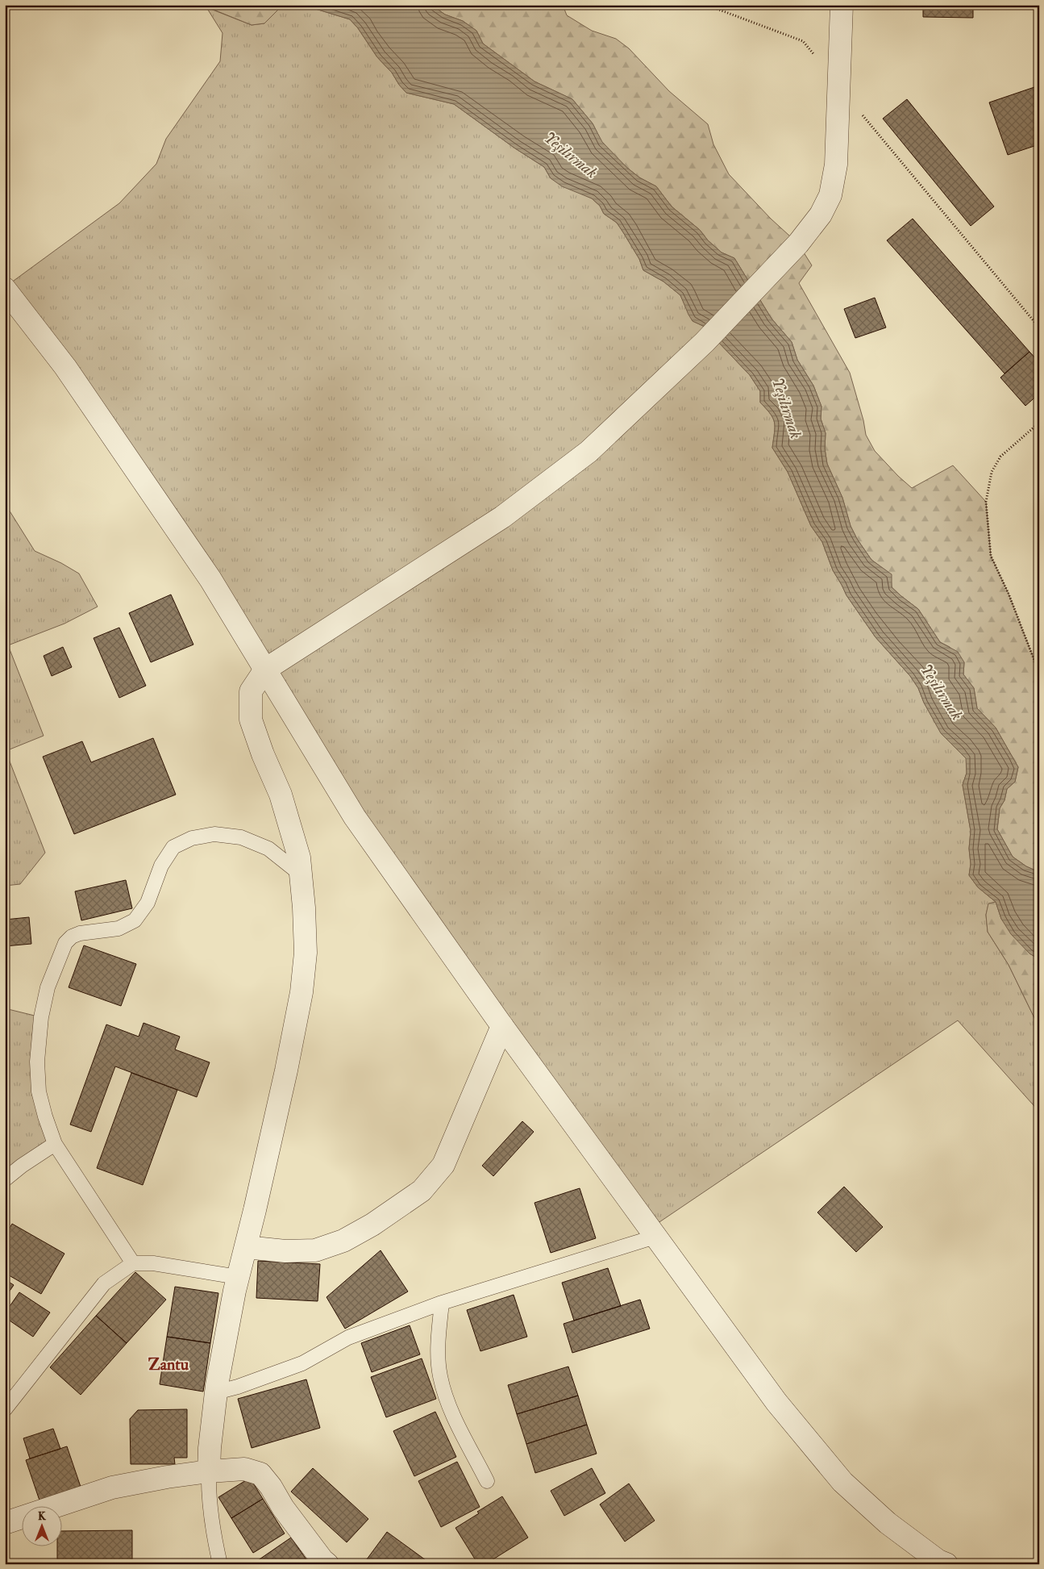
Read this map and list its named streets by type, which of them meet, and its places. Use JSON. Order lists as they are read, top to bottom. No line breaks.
{"districts":["Zantu"],"water":["Yeşilırmak"],"north":"top"}
